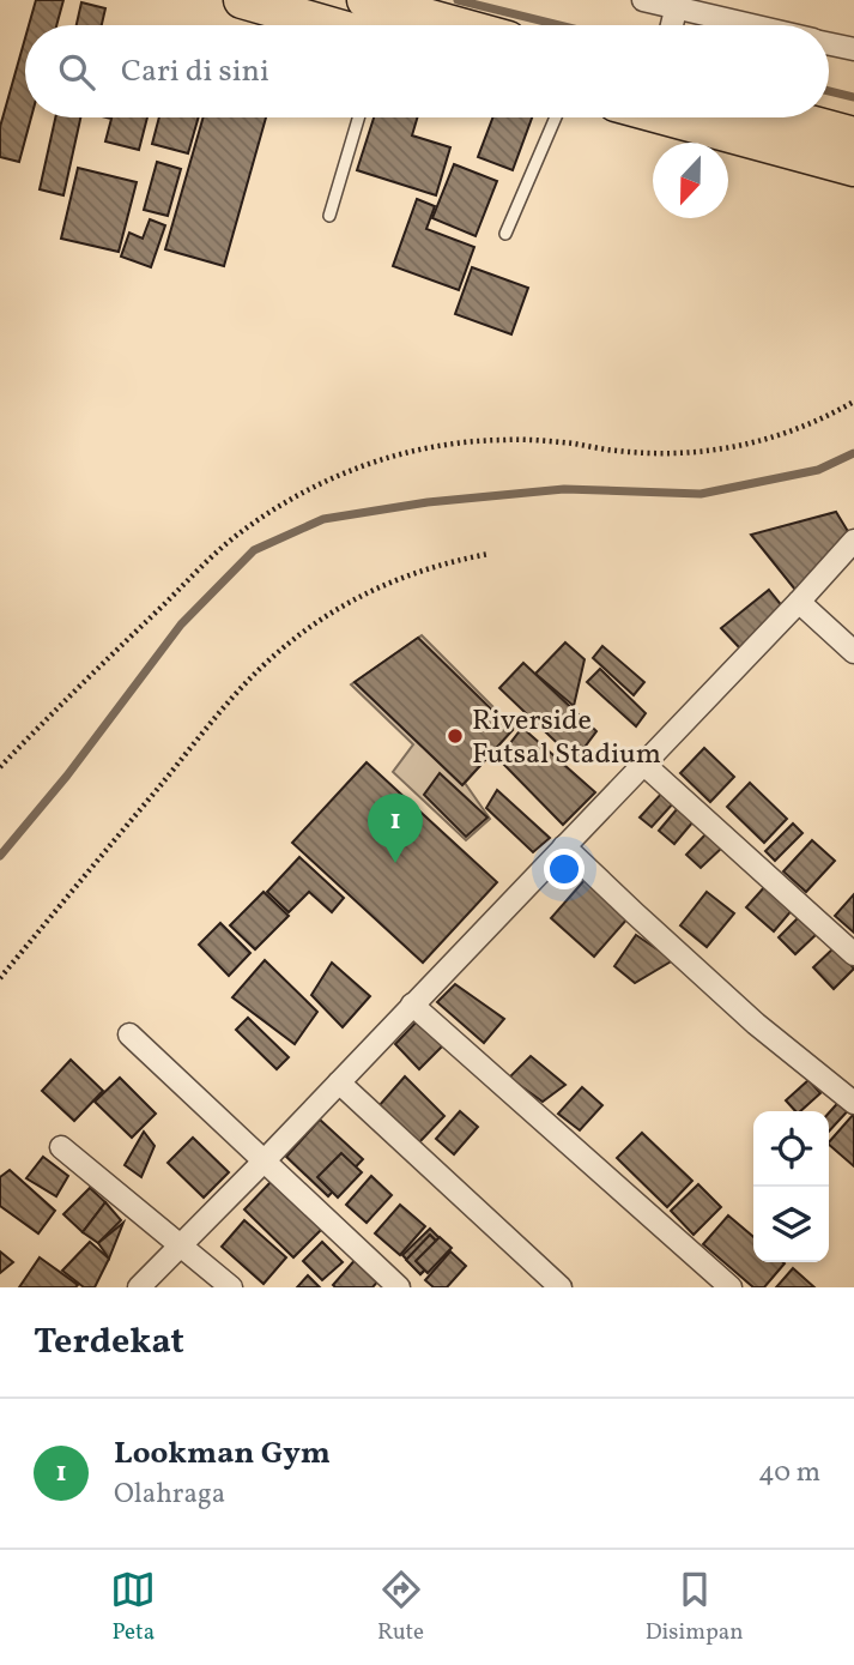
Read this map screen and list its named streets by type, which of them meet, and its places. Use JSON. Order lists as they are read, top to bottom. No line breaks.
{"places":["Riverside Futsal Stadium"],"north":"bottom","page":{"search":"Cari di sini","pins":"1","heading":"Terdekat","list":[{"mark":"1","name":"Lookman Gym","note":"Olahraga","value":"40 m"}],"nav":["Peta","Rute","Disimpan"]}}
